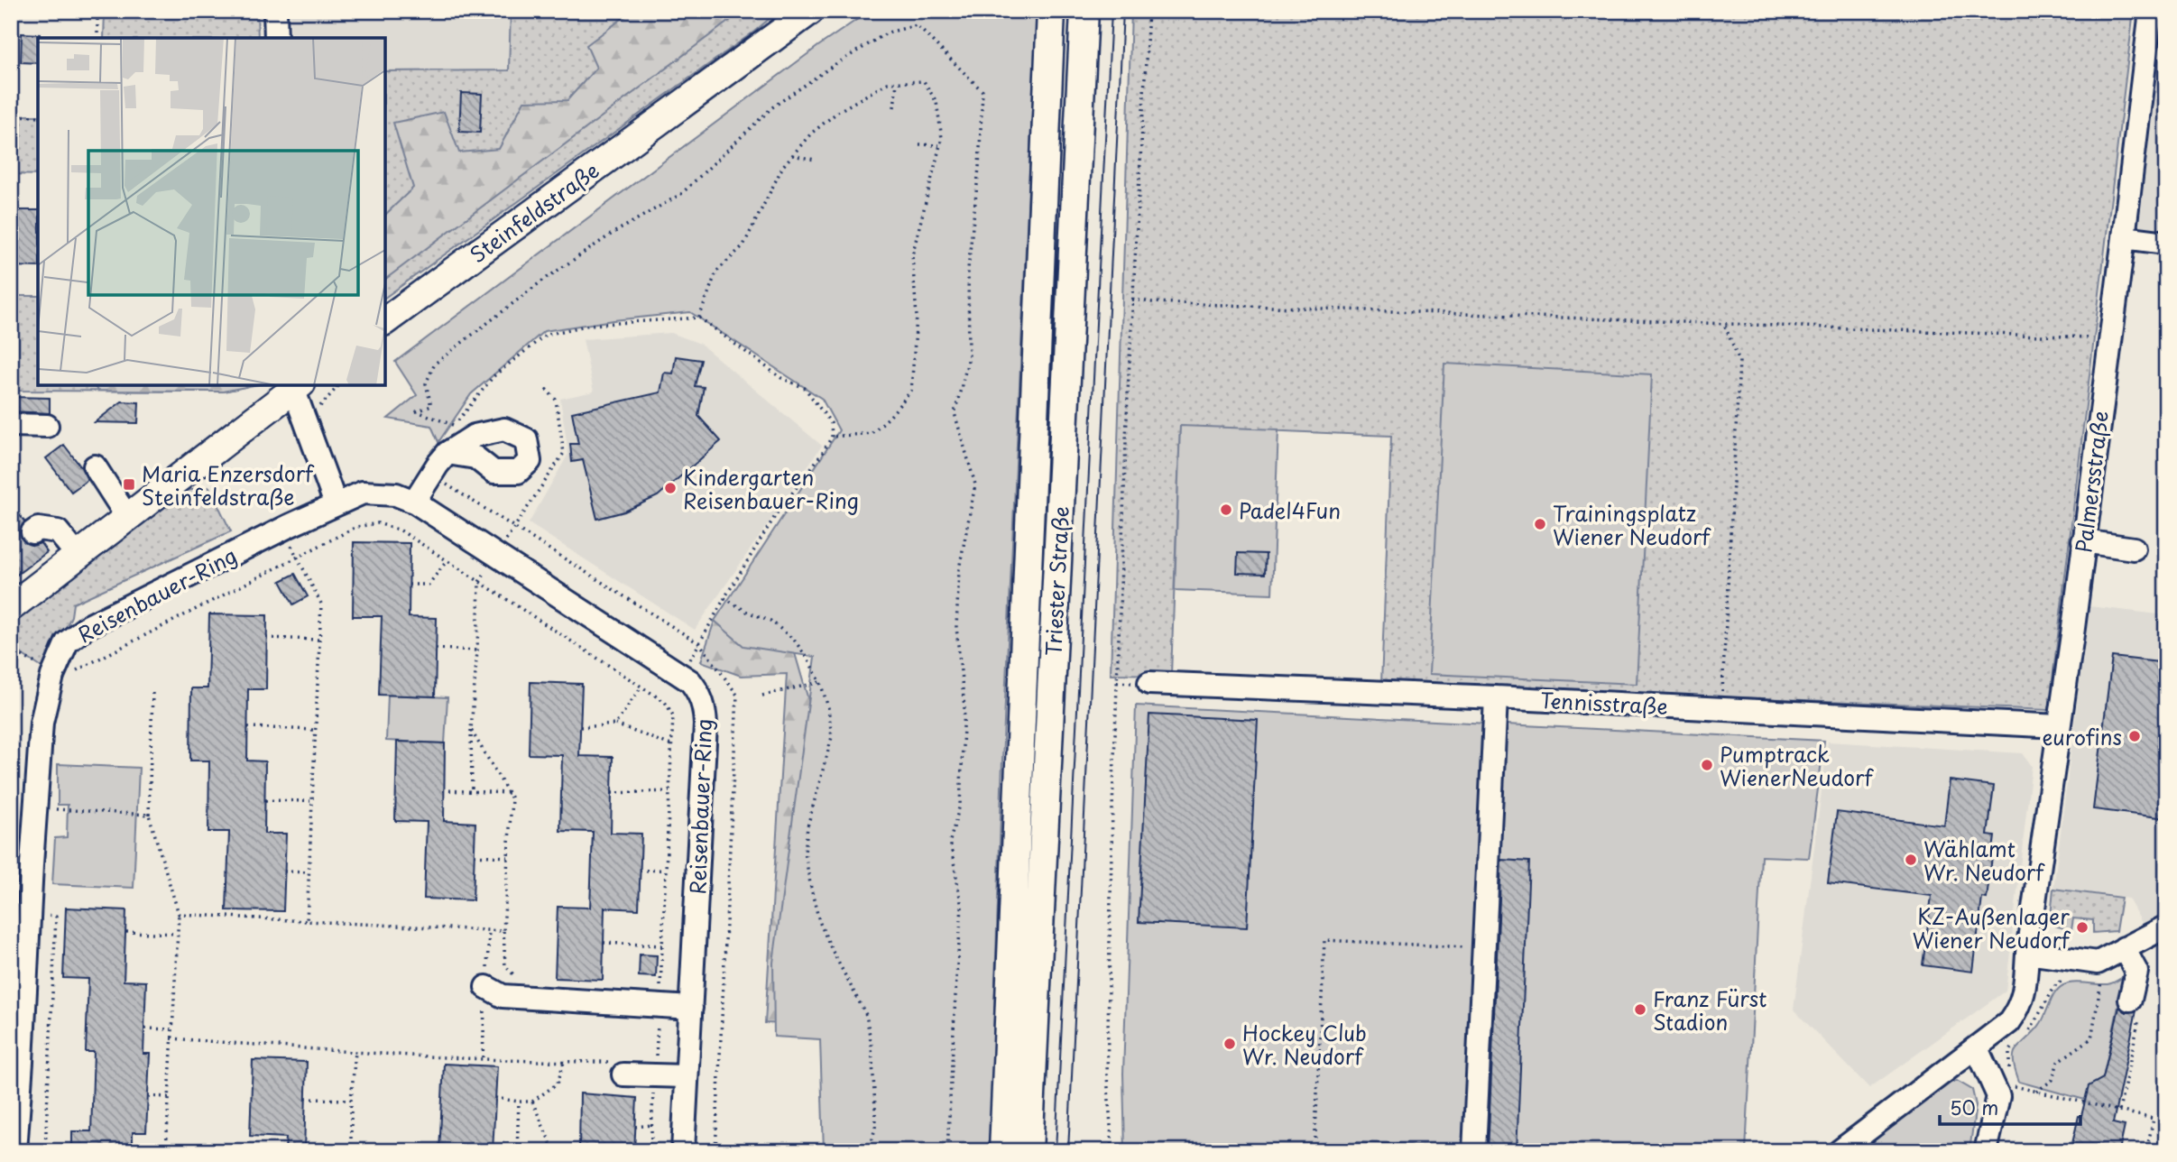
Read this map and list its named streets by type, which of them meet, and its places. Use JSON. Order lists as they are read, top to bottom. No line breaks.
{"streets":{"main road":["Steinfeldstraße","Triester Straße"],"street":["Palmersstraße","Reisenbauer-Ring","Tennisstraße"]},"crossings":[["Palmersstraße","Tennisstraße"]],"places":{"transit":["Maria Enzersdorf Steinfeldstraße"],"other":["Kindergarten Reisenbauer-Ring","Padel4Fun","Trainingsplatz Wiener Neudorf","eurofins","Pumptrack WienerNeudorf","Wählamt Wr. Neudorf","KZ-Außenlager Wiener Neudorf","Franz Fürst Stadion","Hockey Club Wr. Neudorf"]},"scale_bar":"50 m"}
